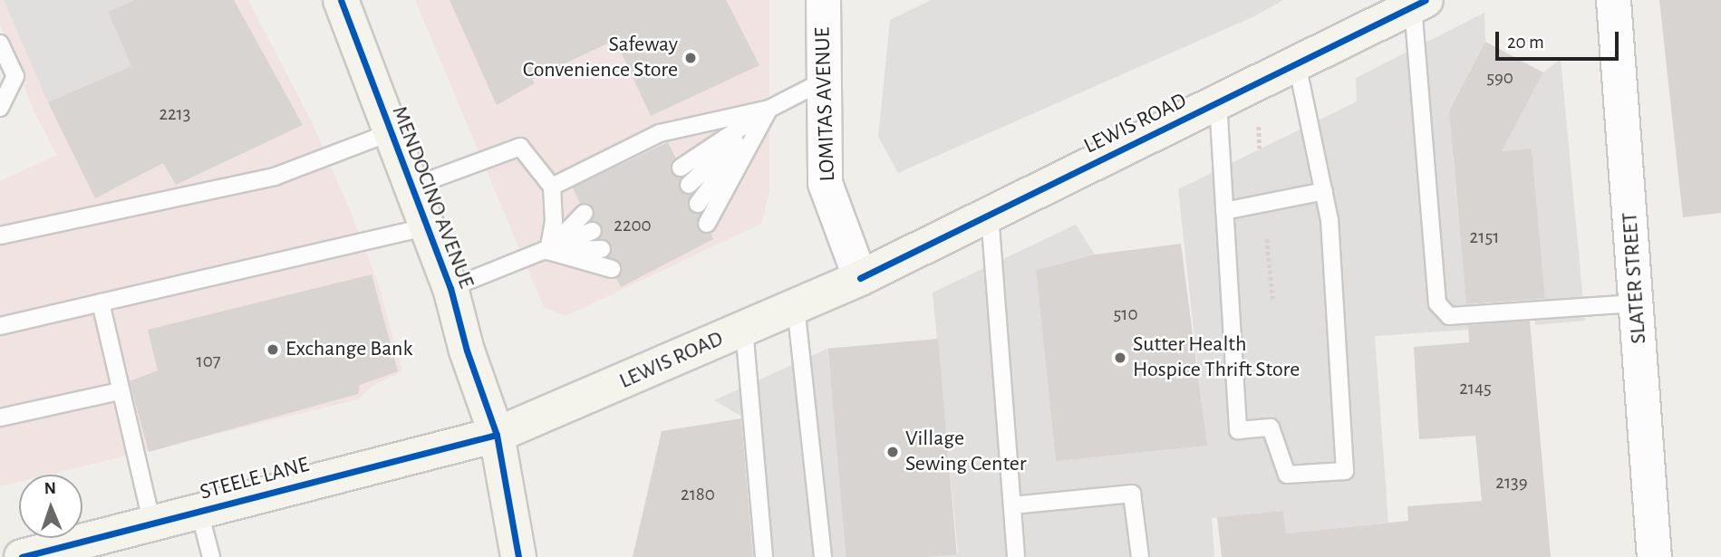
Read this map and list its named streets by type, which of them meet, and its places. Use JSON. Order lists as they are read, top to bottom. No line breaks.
{"streets":{"main road":["LEWIS ROAD","MENDOCINO AVENUE","STEELE LANE"],"street":["LOMITAS AVENUE","SLATER STREET"]},"crossings":[["LOMITAS AVENUE","LEWIS ROAD"],["LEWIS ROAD","MENDOCINO AVENUE"],["LEWIS ROAD","STEELE LANE"],["MENDOCINO AVENUE","STEELE LANE"]],"places":["Safeway Convenience Store","Exchange Bank","Sutter Health Hospice Thrift Store","Village Sewing Center"],"house_numbers":["590","2213","2200","2151","510","107","2145","2139","2180"],"scale_bar":"20 m","north":"top"}
